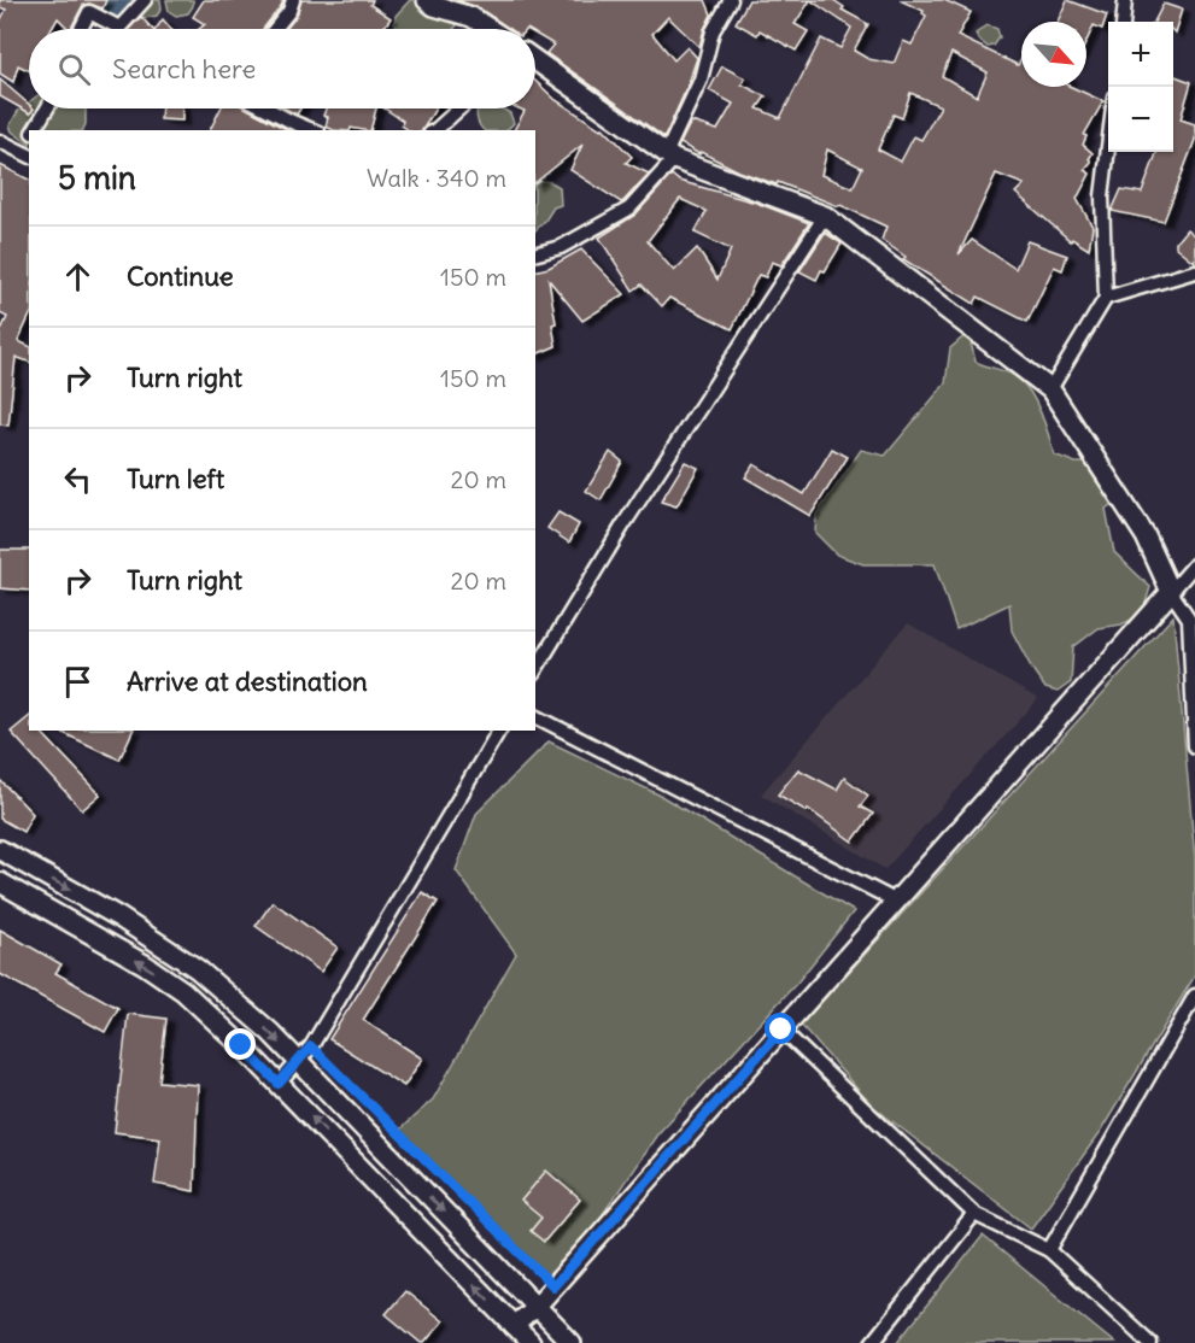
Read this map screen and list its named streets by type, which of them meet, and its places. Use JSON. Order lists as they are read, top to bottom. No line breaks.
{"north":"bottom right","page":{"map_buttons":["+","−"],"search":"Search here","heading":["5 min","Walk · 340 m"],"list":[["Continue","150 m"],["Turn right","150 m"],["Turn left","20 m"],["Turn right","20 m"],"Arrive at destination"]}}
